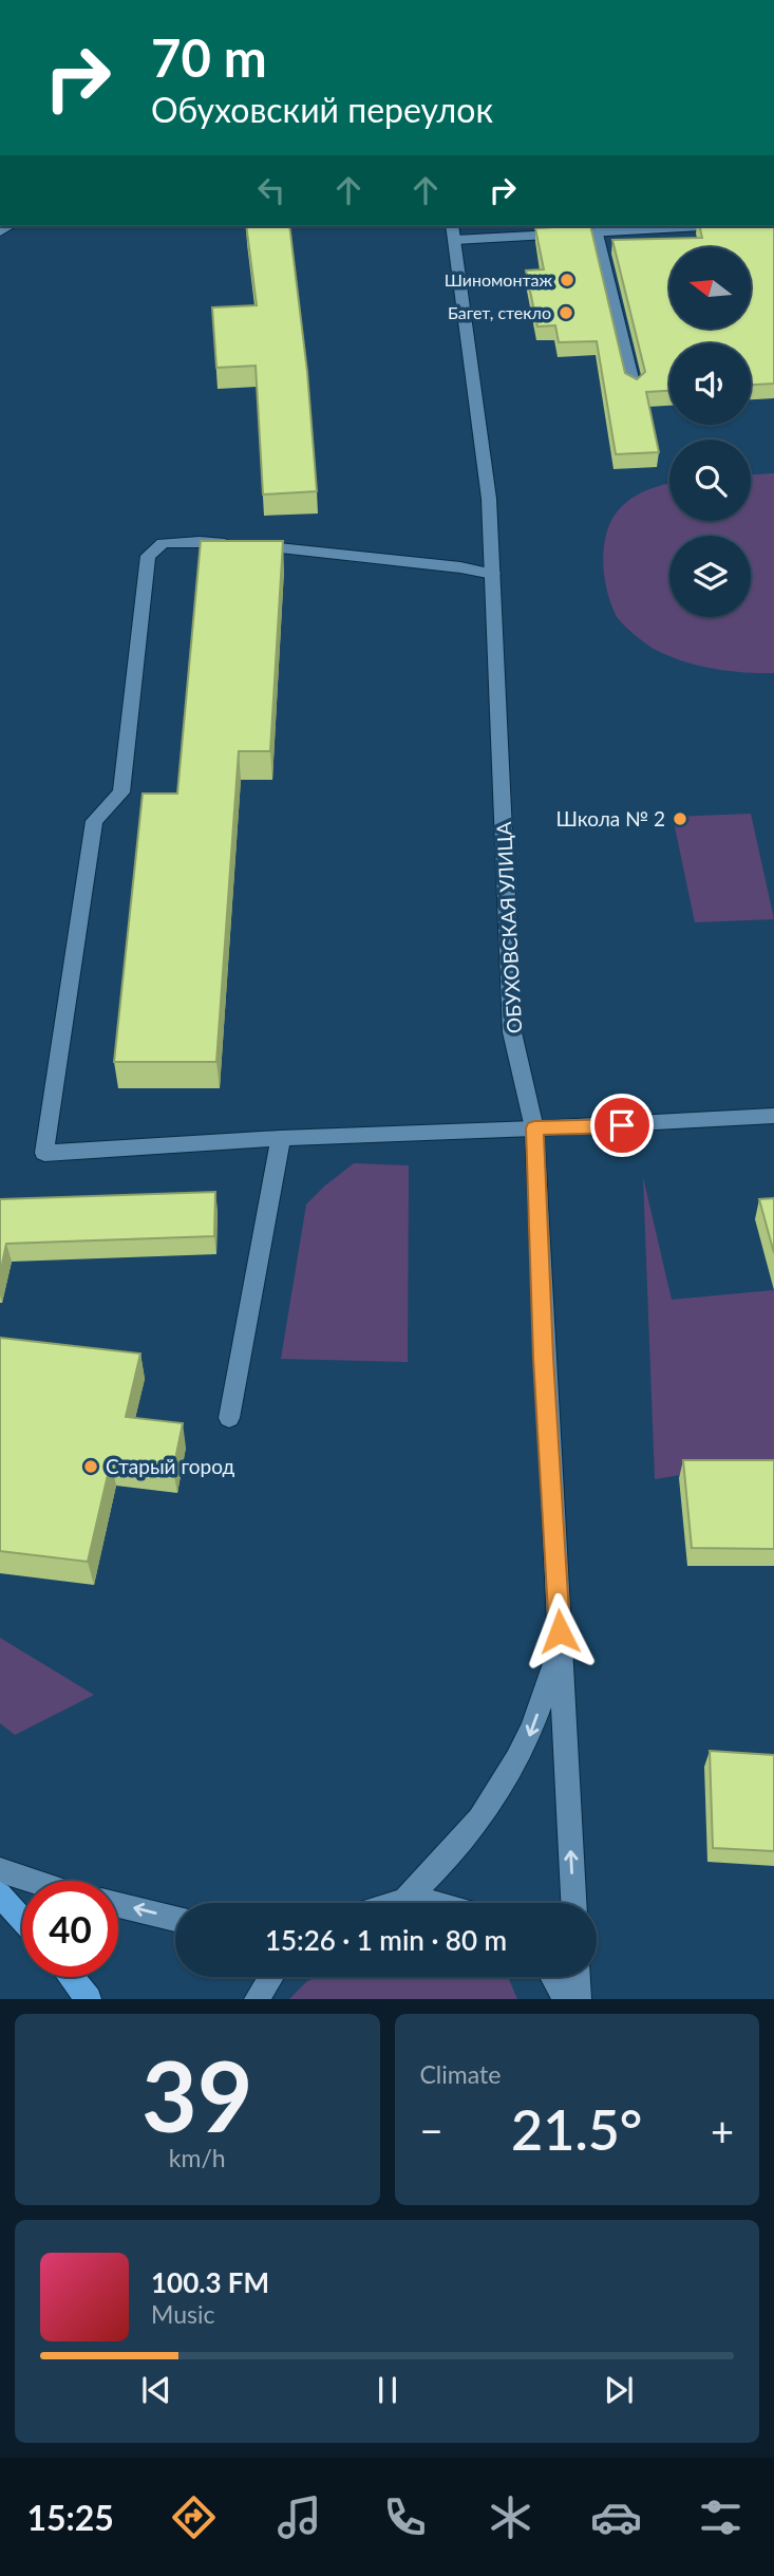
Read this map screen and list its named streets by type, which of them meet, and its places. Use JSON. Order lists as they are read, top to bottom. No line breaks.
{"streets":{"street":["ОБУХОВСКАЯ УЛИЦА"]},"places":["Шиномонтаж","Багет, стекло","Школа № 2","Старый город"],"north":"left","page":{"turn":["70 m","Обуховский переулок"],"limit":"40","trip":"15:26 · 1 min · 80 m","tile":[["39","km/h"],"Climate"],"heat":["−","21.5°","+"],"song":["100.3 FM","Music"],"tabs":"15:25"}}
